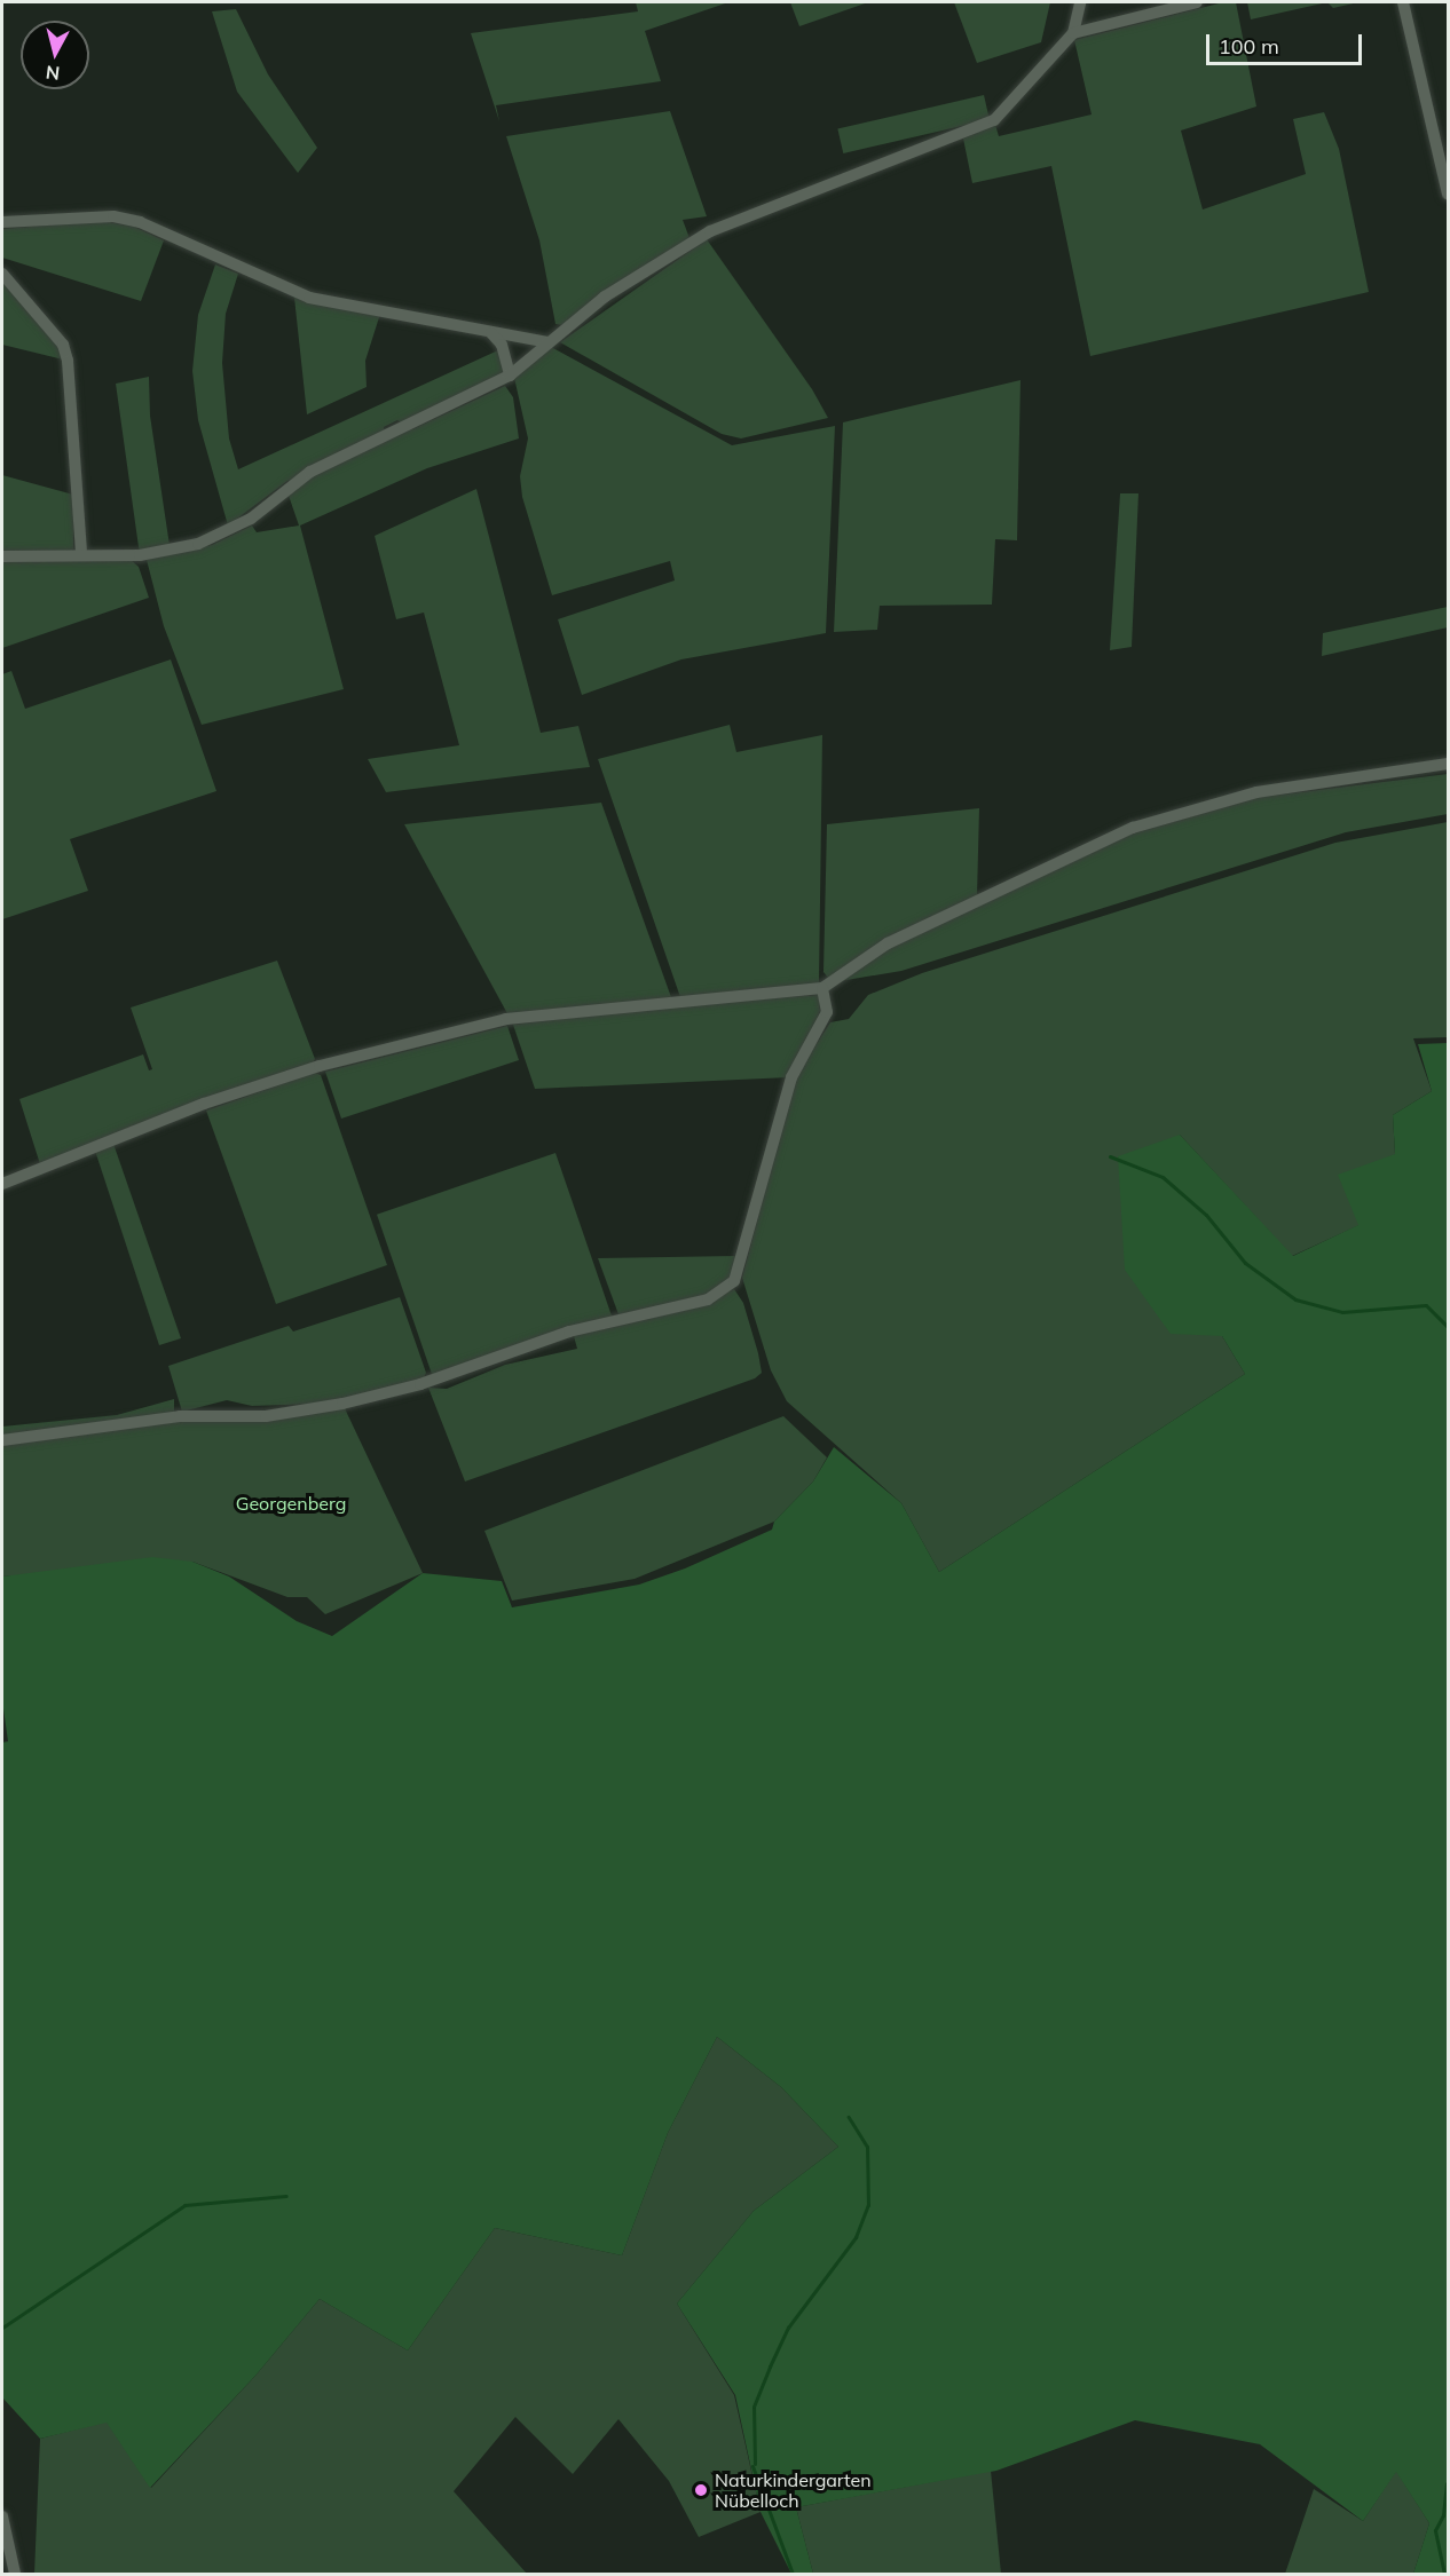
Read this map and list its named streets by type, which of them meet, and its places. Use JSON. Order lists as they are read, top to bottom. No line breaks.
{"parks":["Georgenberg"],"places":["Naturkindergarten Nübelloch"],"scale_bar":"100 m","north":"bottom"}
